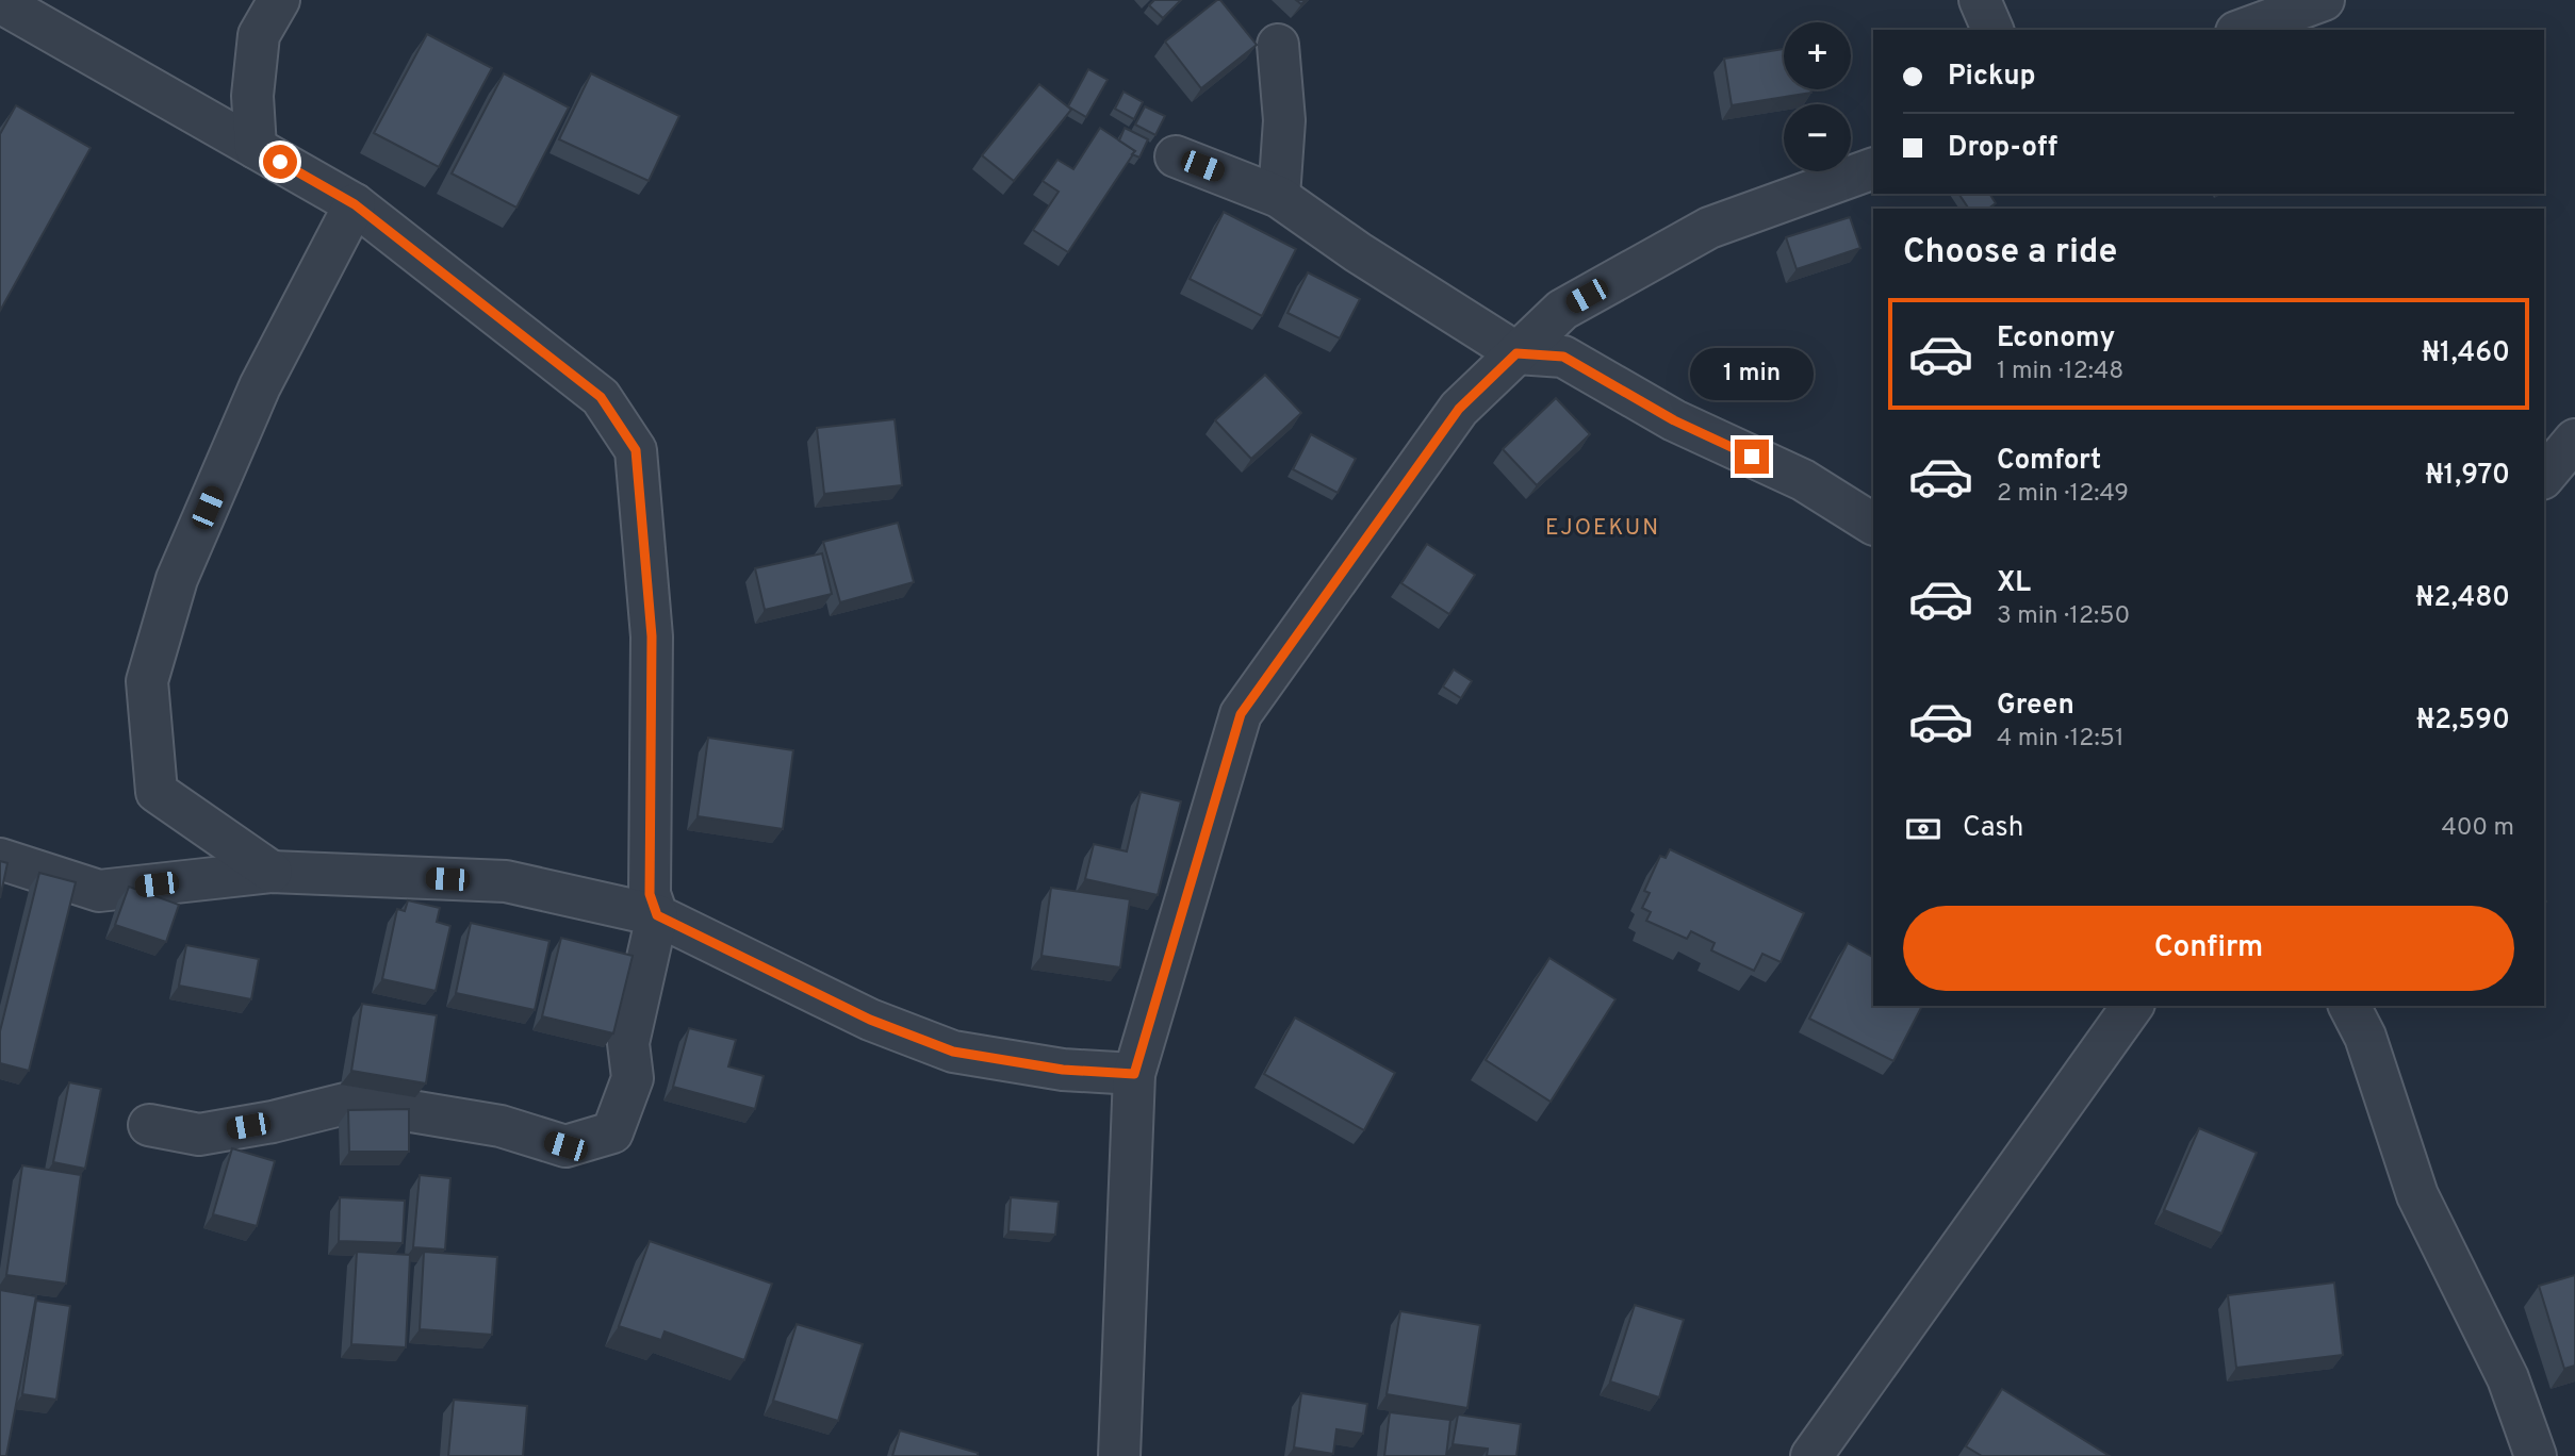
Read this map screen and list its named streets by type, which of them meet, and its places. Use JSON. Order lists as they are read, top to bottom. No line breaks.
{"districts":["EJOEKUN"],"page":{"map_buttons":["+","−"],"banner":["Pickup","Drop-off"],"heading":"Choose a ride","list":[{"name":"Economy","note":"1 min · 12:48","value":"₦1,460"},{"name":"Comfort","note":"2 min · 12:49","value":"₦1,970"},{"name":"XL","note":"3 min · 12:50","value":"₦2,480"},{"name":"Green","note":"4 min · 12:51","value":"₦2,590"}],"bubble":"1 min","pay":["Cash","400 m"],"buttons":"Confirm"}}
